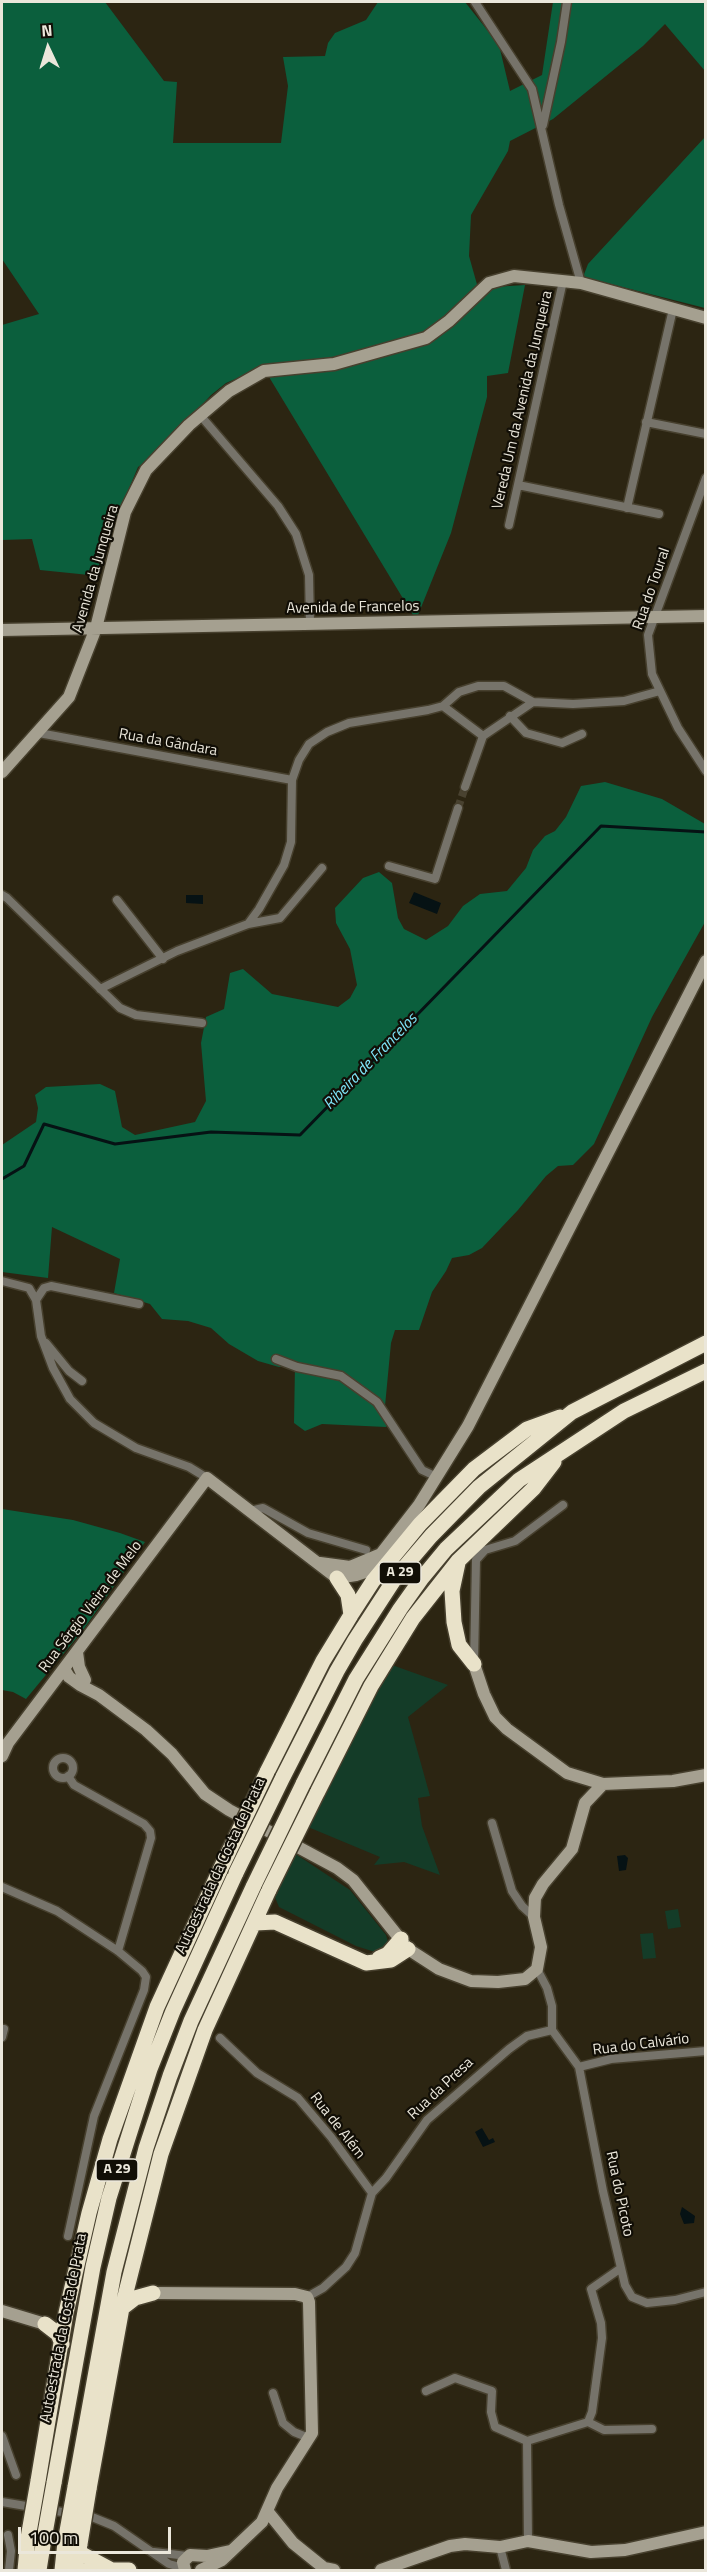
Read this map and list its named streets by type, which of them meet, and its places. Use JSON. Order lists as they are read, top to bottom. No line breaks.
{"streets":{"highway":["A 29","Autoestrada da Costa de Prata"],"street":["Vereda Um da Avenida da Junqueira","Avenida da Junqueira","Rua do Toural","Avenida de Francelos","Rua da Gândara","Rua Sérgio Vieira de Melo","Rua do Calvário","Rua da Presa","Rua de Além","Rua do Picoto"]},"crossings":[["Vereda Um da Avenida da Junqueira","Avenida da Junqueira"],["Avenida da Junqueira","Avenida de Francelos"],["Avenida da Junqueira","Rua da Gândara"],["Rua do Toural","Avenida de Francelos"],["A 29","Autoestrada da Costa de Prata"],["Rua do Calvário","Rua do Picoto"],["Rua da Presa","Rua de Além"],["Rua da Presa","Rua do Picoto"]],"water":["Ribeira de Francelos"],"scale_bar":"100 m","north":"top"}
